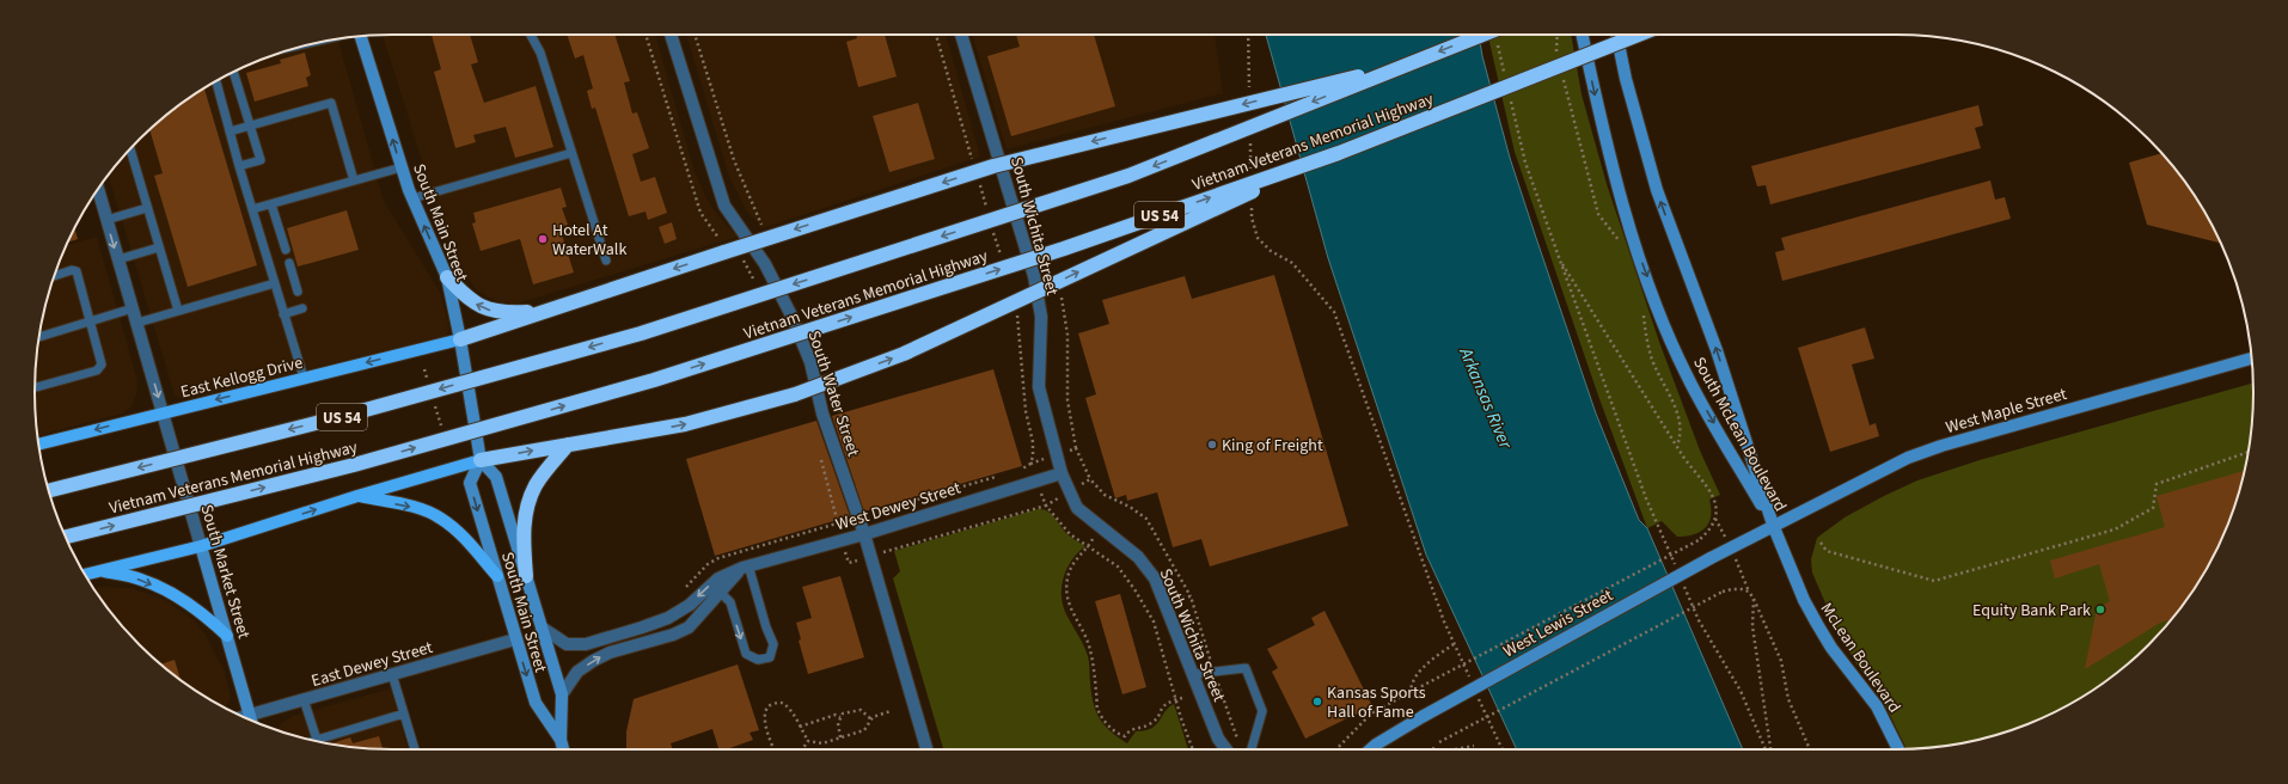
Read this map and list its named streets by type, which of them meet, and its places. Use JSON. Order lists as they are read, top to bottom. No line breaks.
{"streets":{"highway":["Vietnam Veterans Memorial Highway","US 54"],"main road":["East Kellogg Drive"],"street":["South Main Street","South Wichita Street","South Water Street","West Maple Street","South McLean Boulevard","West Dewey Street","South Market Street","West Lewis Street","McLean Boulevard","East Dewey Street"]},"crossings":[["South Main Street","East Kellogg Drive"],["South Main Street","West Dewey Street"],["South Main Street","East Dewey Street"],["South Wichita Street","West Dewey Street"],["East Kellogg Drive","South Market Street"],["South Water Street","West Dewey Street"],["West Maple Street","South McLean Boulevard"],["West Maple Street","West Lewis Street"],["West Maple Street","McLean Boulevard"],["South McLean Boulevard","West Lewis Street"],["South McLean Boulevard","McLean Boulevard"],["West Lewis Street","McLean Boulevard"]],"one_way":["East Kellogg Drive"],"water":["Arkansas River"],"places":["Hotel At WaterWalk","King of Freight","Equity Bank Park","Kansas Sports Hall of Fame"]}
